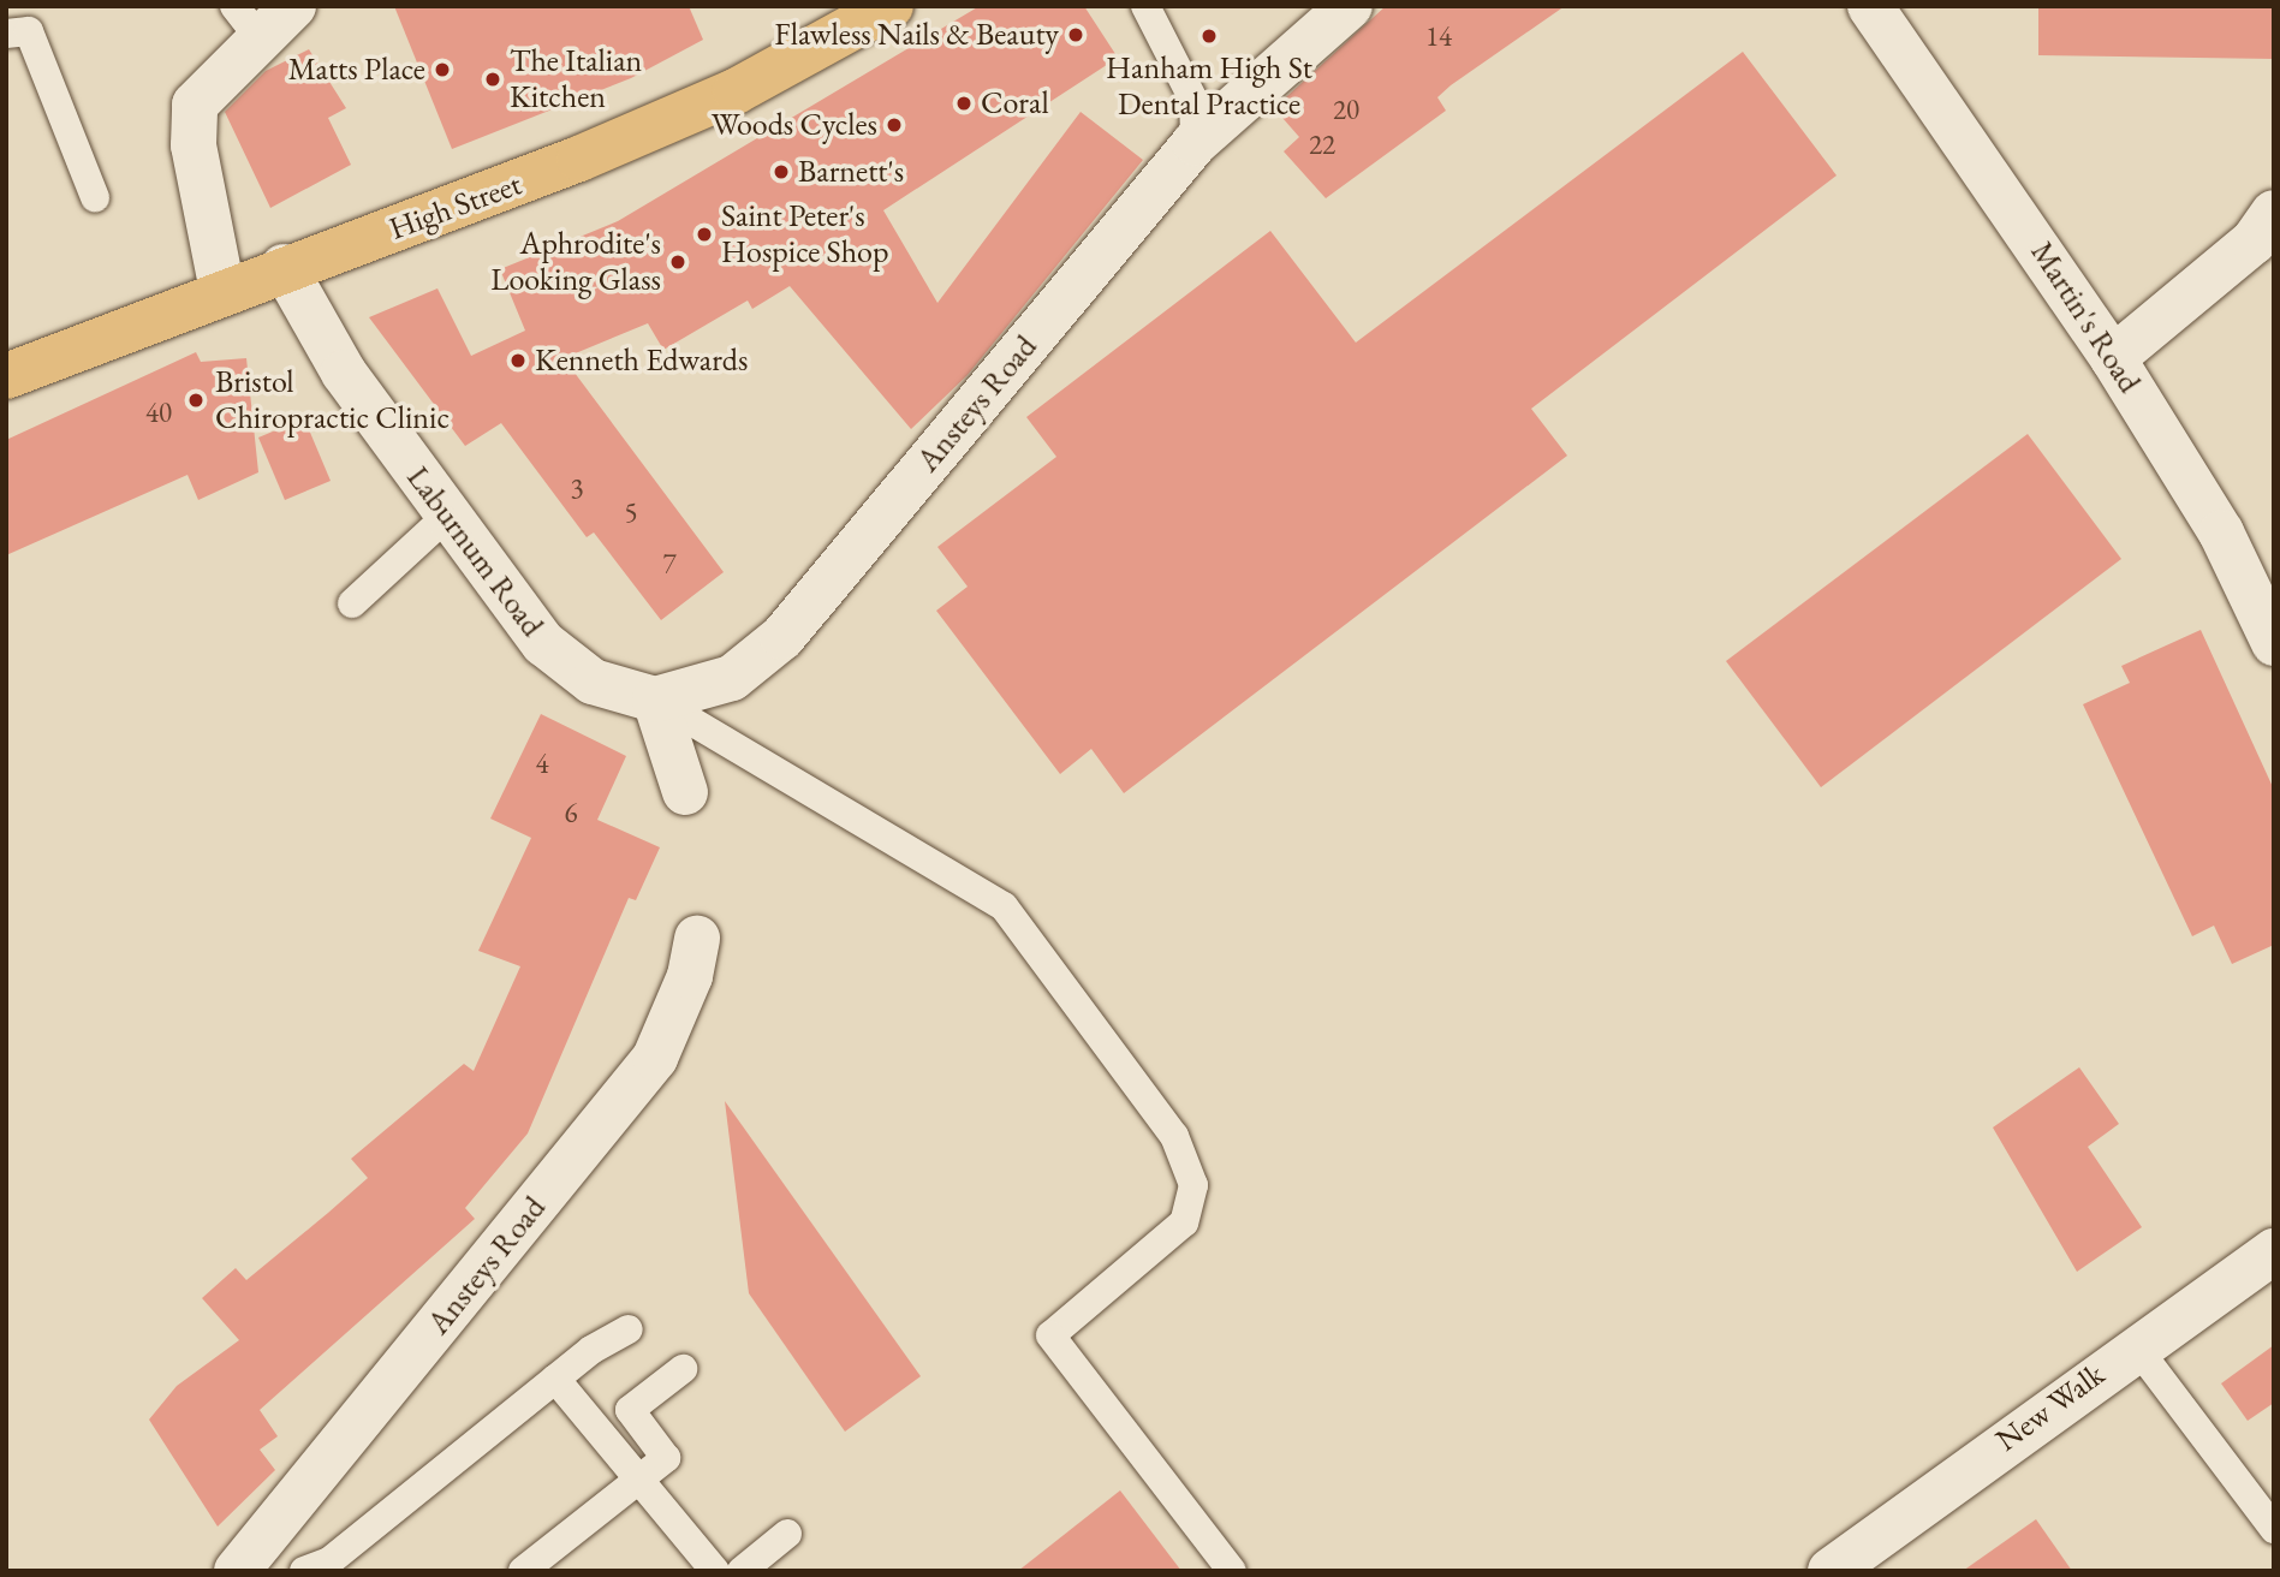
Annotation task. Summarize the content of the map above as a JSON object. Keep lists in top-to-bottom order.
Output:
{
  "streets": {
    "main road": ["High Street"],
    "street": [
      "Martin's Road",
      "Ansteys Road",
      "Laburnum Road",
      "New Walk"
    ]
  },
  "crossings": [
    ["High Street", "Laburnum Road"],
    ["Ansteys Road", "Laburnum Road"]
  ],
  "places": [
    "Flawless Nails & Beauty",
    "Hanham High St Dental Practice",
    "Matts Place",
    "The Italian Kitchen",
    "Coral",
    "Woods Cycles",
    "Barnett's",
    "Saint Peter's Hospice Shop",
    "Aphrodite's Looking Glass",
    "Kenneth Edwards",
    "Bristol Chiropractic Clinic"
  ],
  "house_numbers": [
    "14",
    "20",
    "22",
    "40",
    "3",
    "5",
    "7",
    "4",
    "6"
  ]
}
